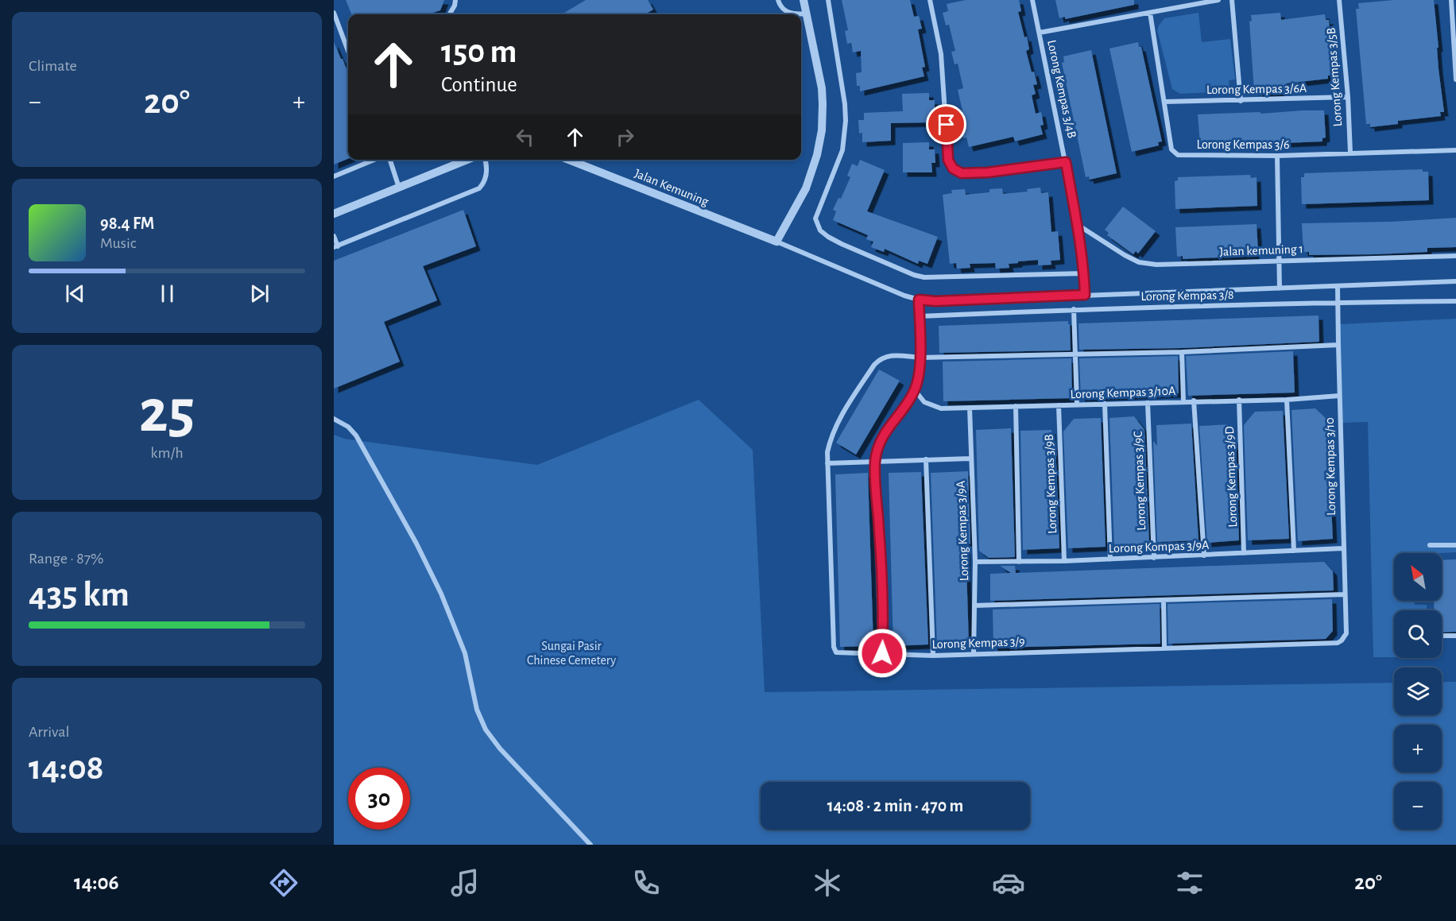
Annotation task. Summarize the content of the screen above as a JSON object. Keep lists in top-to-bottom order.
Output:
{
  "streets": {
    "street": [
      "Lorong Kempas 3/5B",
      "Lorong Kempas 3/4B",
      "Lorong Kempas 3/6A",
      "Lorong Kempas 3/6",
      "Jalan Kemuning",
      "Jalan kemuning 1",
      "Lorong Kempas 3/8",
      "Lorong Kempas 3/10A",
      "Lorong Kempas 3/10",
      "Lorong Kempas 3/9D",
      "Lorong Kempas 3/9C",
      "Lorong Kempas 3/9B",
      "Lorong Kempas 3/9A",
      "Lorong Kompas 3/9A",
      "Lorong Kempas 3/9"
    ]
  },
  "crossings": [
    ["Lorong Kempas 3/5B", "Lorong Kempas 3/6A"],
    ["Lorong Kempas 3/5B", "Lorong Kempas 3/6"],
    ["Lorong Kempas 3/4B", "Jalan kemuning 1"],
    ["Lorong Kempas 3/6A", "Lorong Kempas 3/6"],
    ["Lorong Kempas 3/8", "Lorong Kempas 3/10"],
    ["Lorong Kempas 3/10A", "Lorong Kempas 3/10"],
    ["Lorong Kempas 3/10A", "Lorong Kempas 3/9D"],
    ["Lorong Kempas 3/10A", "Lorong Kempas 3/9C"],
    ["Lorong Kempas 3/10A", "Lorong Kempas 3/9B"],
    ["Lorong Kempas 3/10A", "Lorong Kempas 3/9A"],
    ["Lorong Kempas 3/10", "Lorong Kompas 3/9A"],
    ["Lorong Kempas 3/10", "Lorong Kempas 3/9"],
    ["Lorong Kempas 3/9D", "Lorong Kompas 3/9A"],
    ["Lorong Kempas 3/9C", "Lorong Kompas 3/9A"],
    ["Lorong Kempas 3/9B", "Lorong Kompas 3/9A"],
    ["Lorong Kempas 3/9A", "Lorong Kompas 3/9A"],
    ["Lorong Kempas 3/9A", "Lorong Kempas 3/9"]
  ],
  "parks": ["Sungai Pasir Chinese Cemetery"],
  "north": "top left",
  "page": {
    "tile": [
      "Climate",
      ["25", "km/h"],
      ["Range · 87%", "435 km"],
      ["Arrival", "14:08"]
    ],
    "turn": ["150 m", "Continue"],
    "heat": ["−", "20°", "+"],
    "song": ["98.4 FM", "Music"],
    "map_buttons": ["+", "−"],
    "limit": "30",
    "trip": "14:08 · 2 min · 470 m",
    "tabs": ["14:06", "20°"]
  }
}
